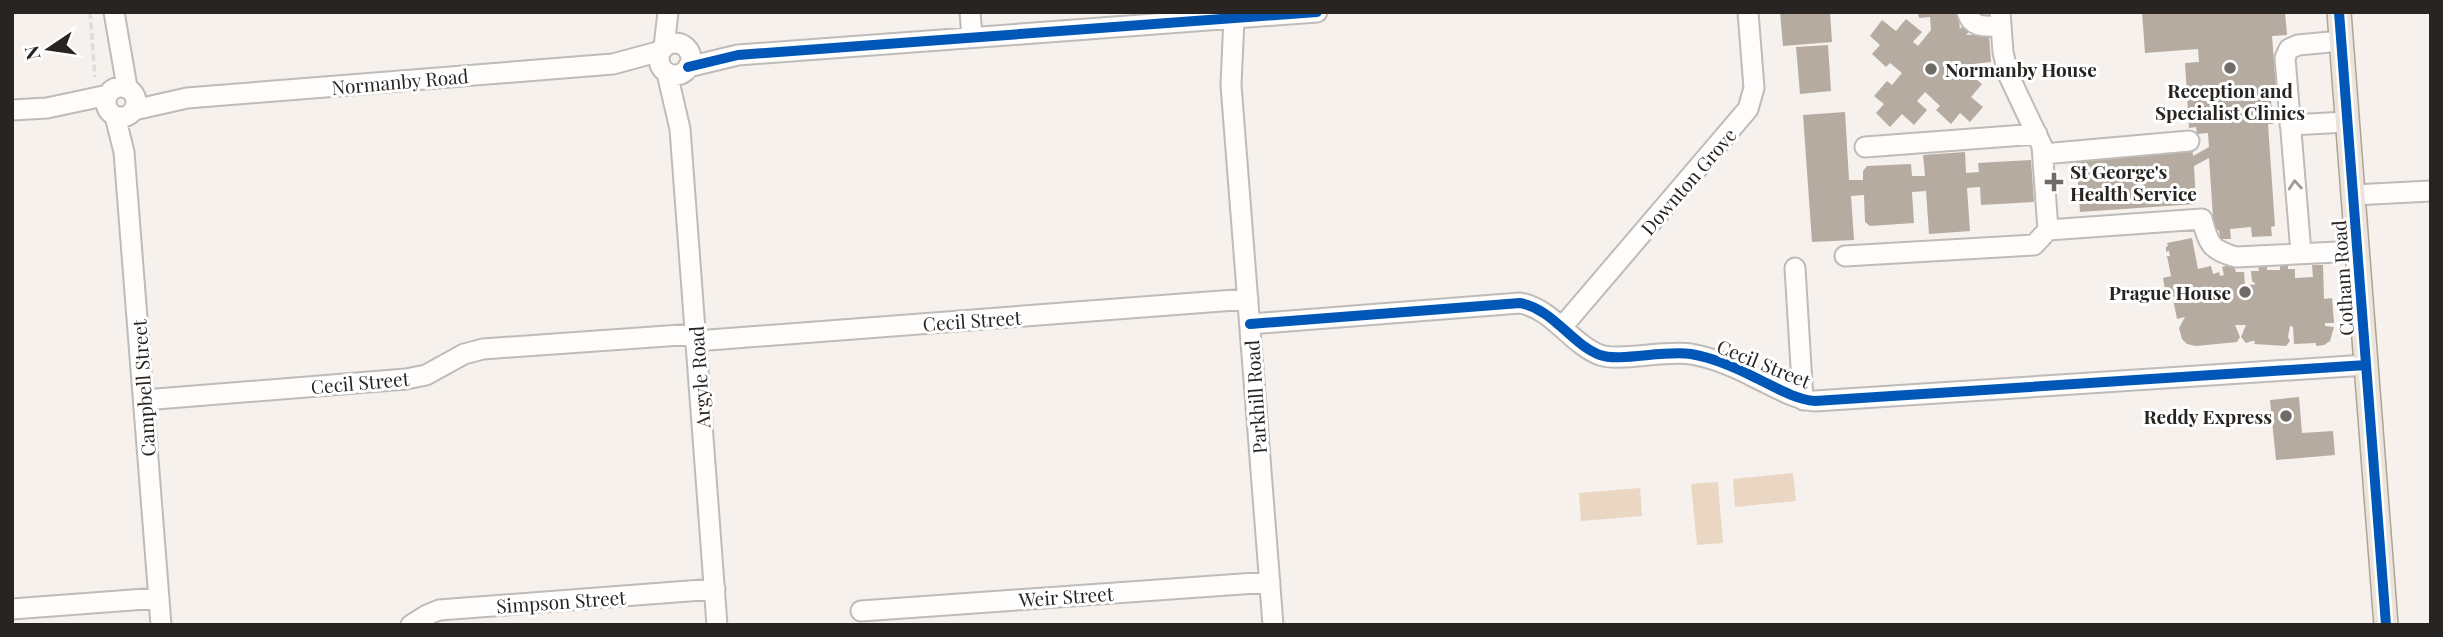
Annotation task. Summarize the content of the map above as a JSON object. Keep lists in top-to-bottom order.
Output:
{
  "streets": {
    "main road": ["Cotham Road"],
    "street": [
      "Normanby Road",
      "Downton Grove",
      "Cecil Street",
      "Argyle Road",
      "Campbell Street",
      "Parkhill Road",
      "Weir Street",
      "Simpson Street"
    ]
  },
  "crossings": [
    ["Normanby Road", "Argyle Road"],
    ["Normanby Road", "Campbell Street"],
    ["Normanby Road", "Parkhill Road"],
    ["Downton Grove", "Cecil Street"],
    ["Cotham Road", "Cecil Street"],
    ["Cecil Street", "Argyle Road"],
    ["Cecil Street", "Campbell Street"],
    ["Cecil Street", "Parkhill Road"],
    ["Argyle Road", "Simpson Street"],
    ["Parkhill Road", "Weir Street"]
  ],
  "places": {
    "other": [
      "Reception and Specialist Clinics",
      "Normanby House",
      "Prague House",
      "Reddy Express"
    ],
    "health": ["St George's Health Service"]
  },
  "north": "left"
}
